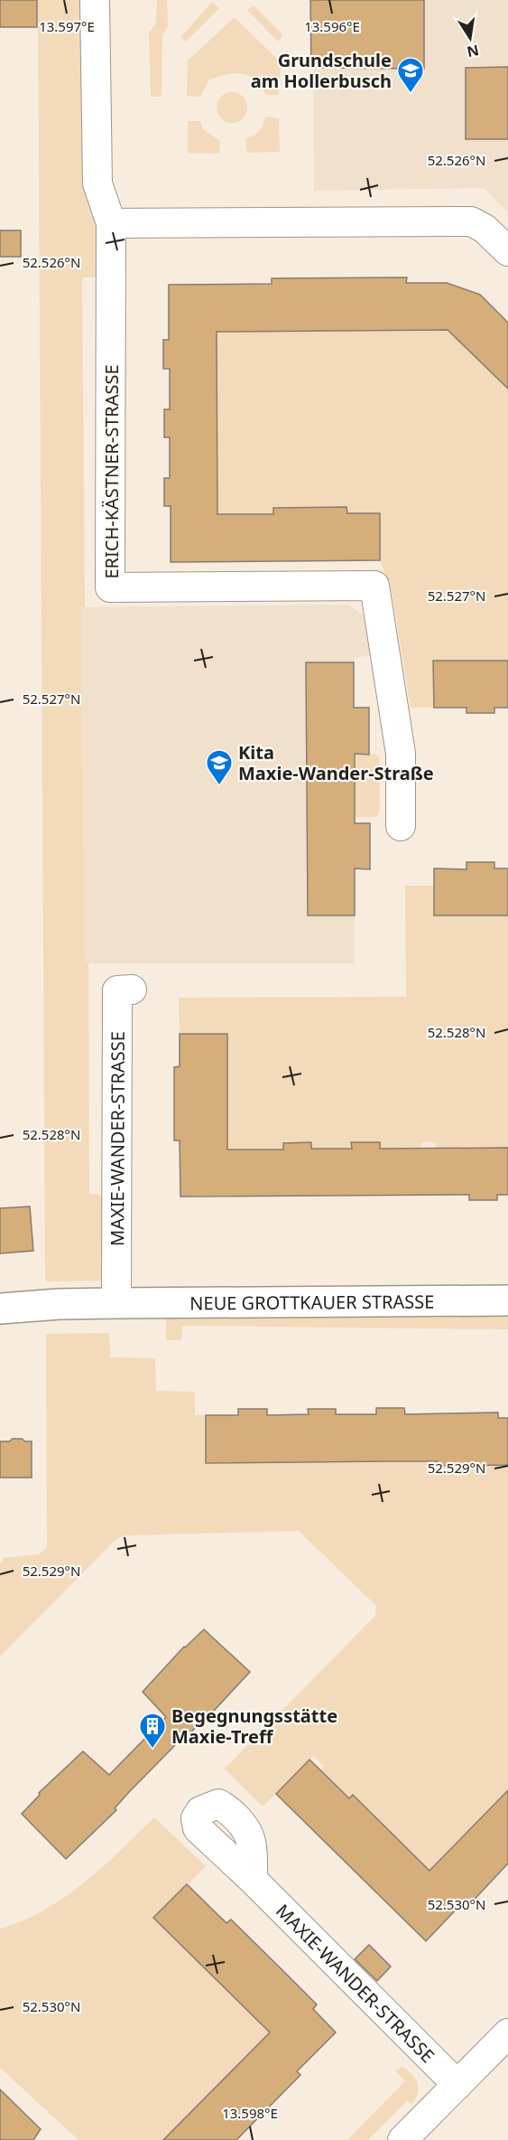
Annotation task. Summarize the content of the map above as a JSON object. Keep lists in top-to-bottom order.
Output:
{
  "streets": {
    "street": ["ERICH-KÄSTNER-STRASSE", "MAXIE-WANDER-STRASSE", "NEUE GROTTKAUER STRASSE"]
  },
  "crossings": [
    ["MAXIE-WANDER-STRASSE", "NEUE GROTTKAUER STRASSE"]
  ],
  "places": {
    "school or university": ["Grundschule am Hollerbusch", "Kita Maxie-Wander-Straße"],
    "building": ["Begegnungsstätte Maxie-Treff"]
  },
  "north": "bottom",
  "coordinates": [
    "13.597°E",
    "13.596°E",
    "52.526°N",
    "52.527°N",
    "52.528°N",
    "52.529°N",
    "52.530°N",
    "13.598°E"
  ]
}
